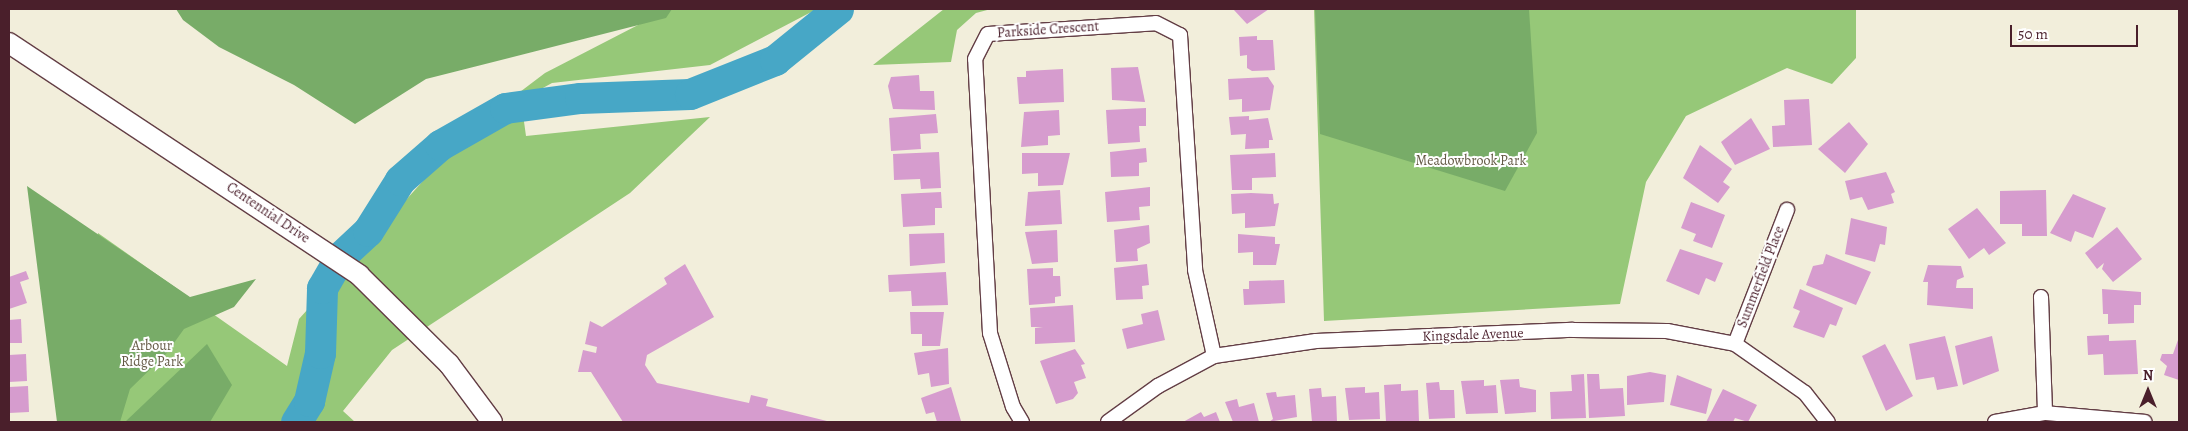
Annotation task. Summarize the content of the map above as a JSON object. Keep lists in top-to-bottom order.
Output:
{
  "streets": {
    "main road": ["Centennial Drive"],
    "street": ["Parkside Crescent", "Summerfield Place", "Kingsdale Avenue"]
  },
  "crossings": [
    ["Parkside Crescent", "Kingsdale Avenue"],
    ["Summerfield Place", "Kingsdale Avenue"]
  ],
  "parks": ["Meadowbrook Park", "Arbour Ridge Park"],
  "scale_bar": "50 m",
  "north": "top"
}
